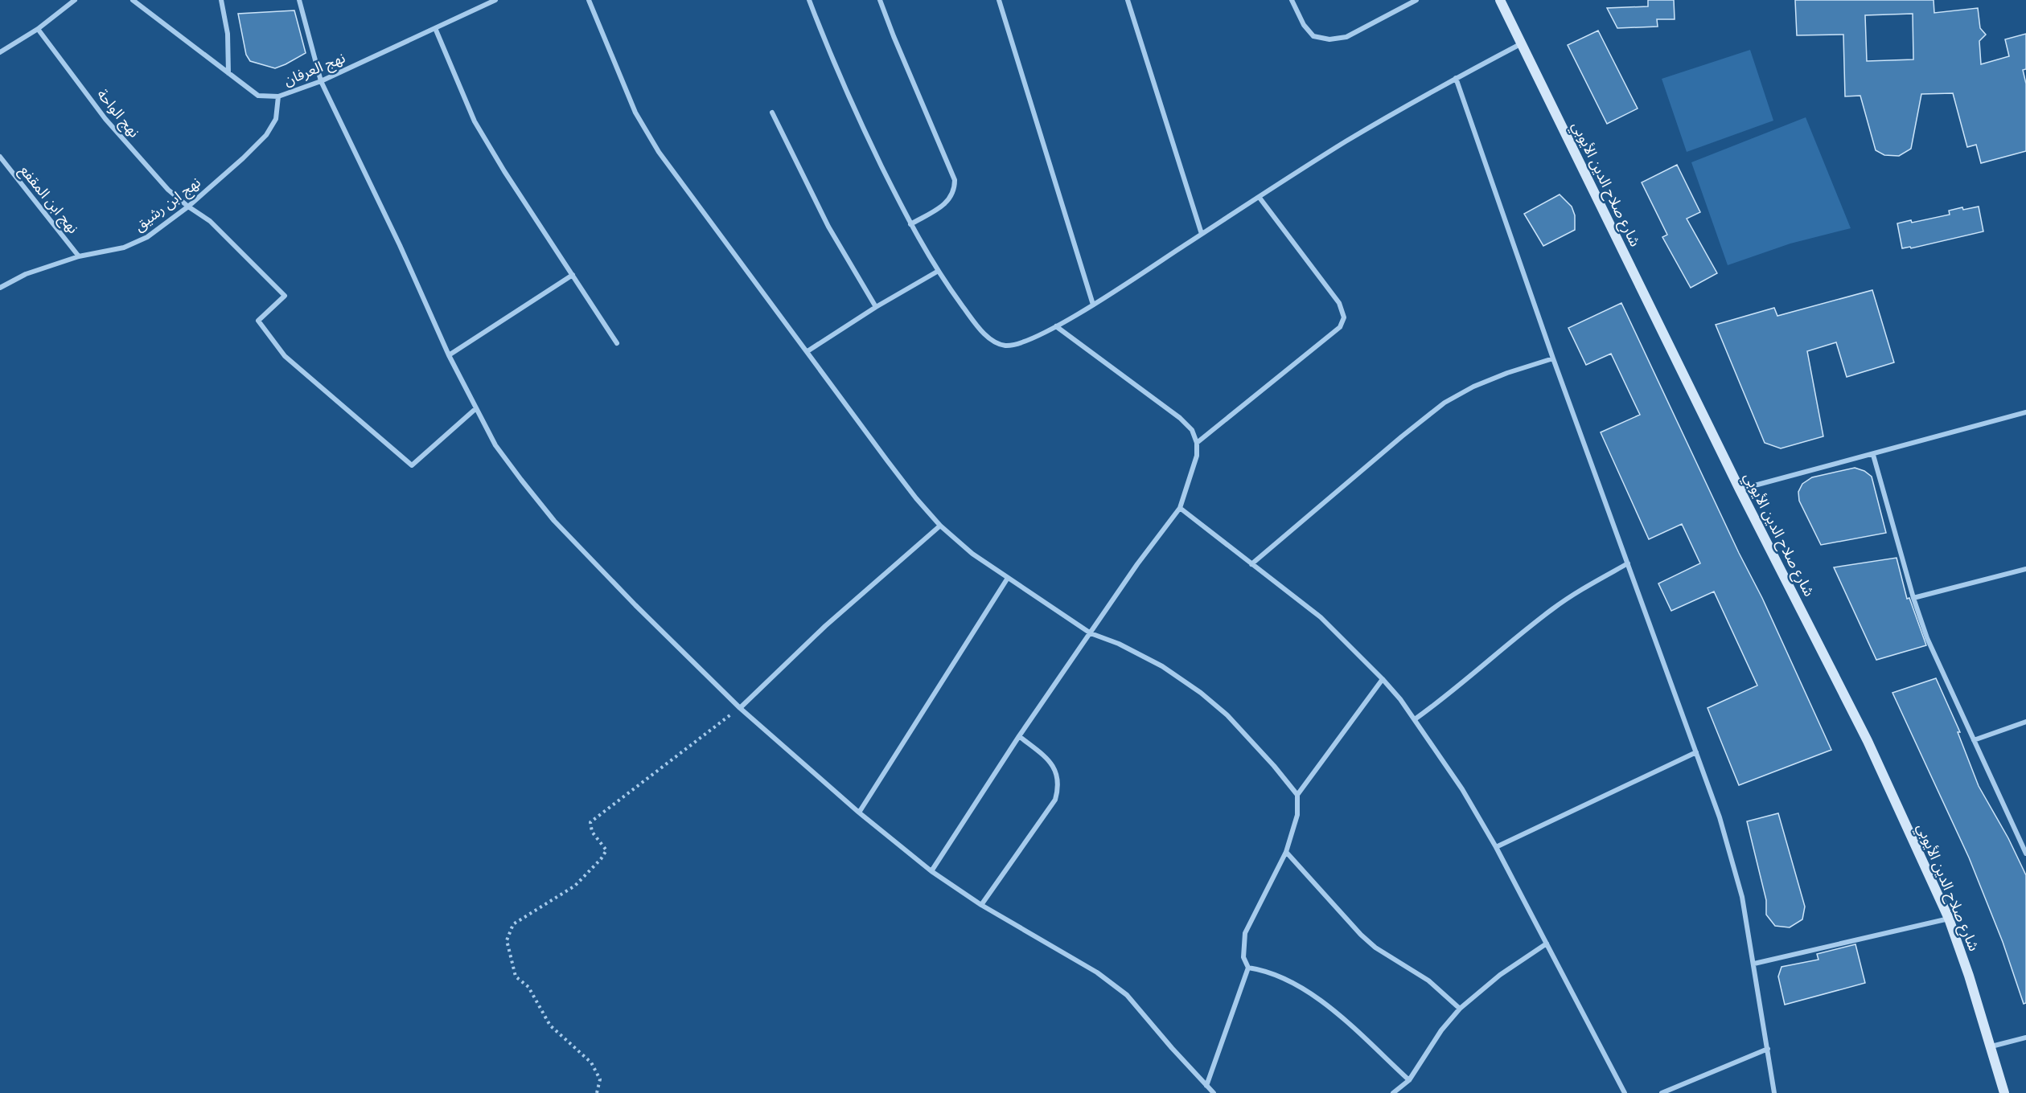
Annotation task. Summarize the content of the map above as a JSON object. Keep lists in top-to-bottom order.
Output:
{
  "streets": {
    "main road": ["شارع صلاح الدين الأيوبي"],
    "street": [
      "نهج العرفان",
      "نهج الواحة",
      "نهج ابن المقفع",
      "نهج ابن رشيق"
    ]
  },
  "crossings": [
    ["نهج العرفان", "نهج ابن رشيق"],
    ["نهج الواحة", "نهج ابن رشيق"],
    ["نهج ابن المقفع", "نهج ابن رشيق"]
  ]
}
